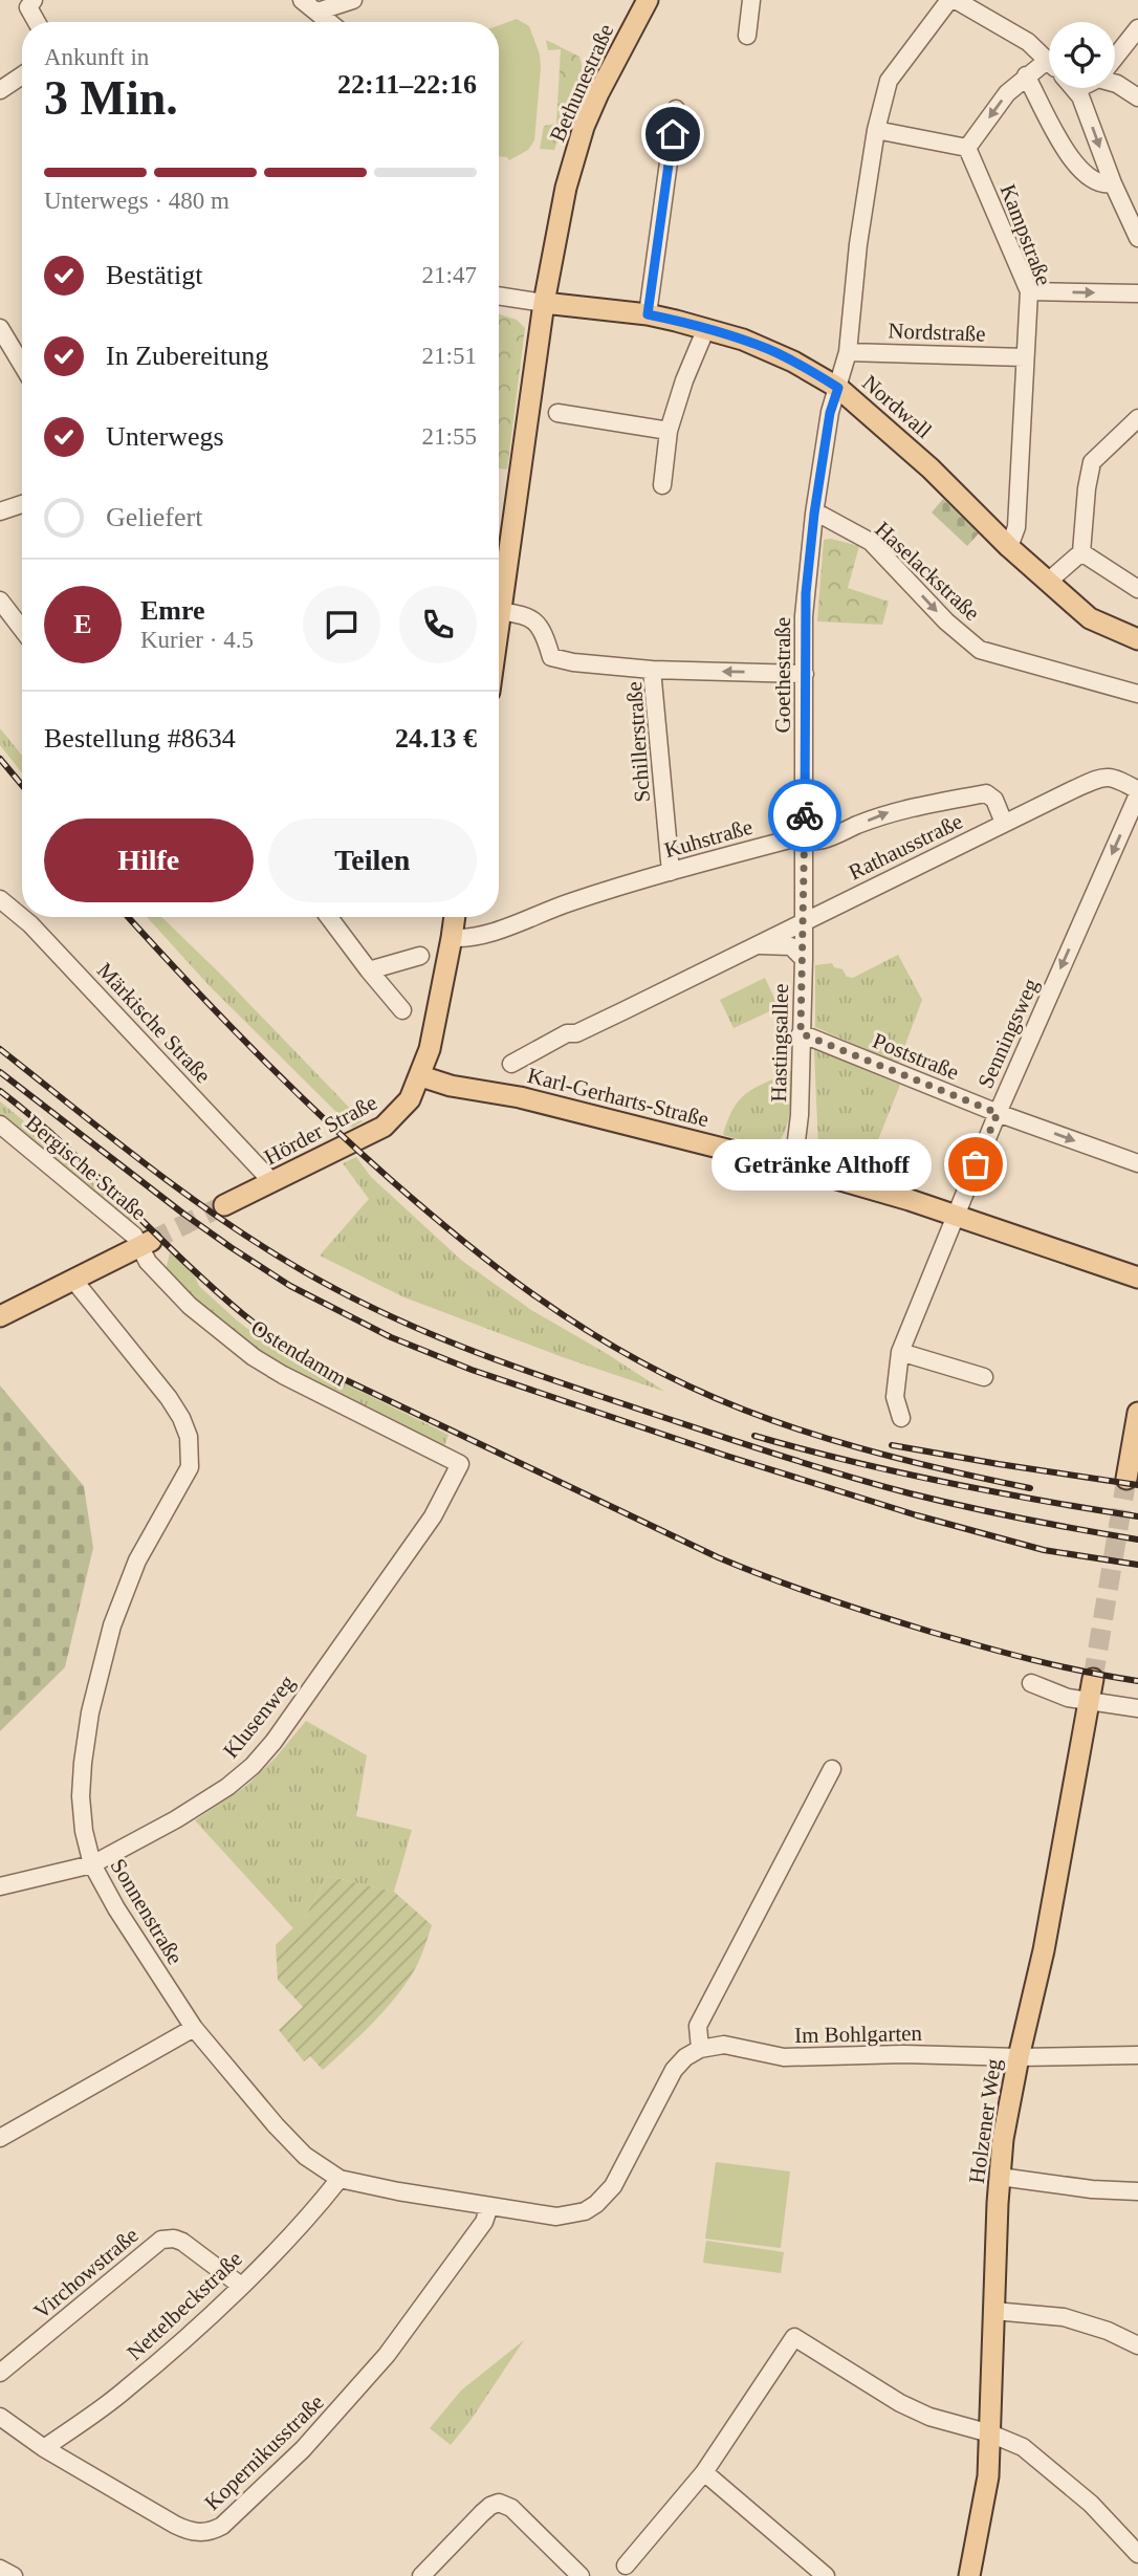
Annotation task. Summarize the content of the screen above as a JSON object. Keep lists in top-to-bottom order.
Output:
{
  "streets": {
    "main road": [
      "Bethunestraße",
      "Nordwall",
      "Karl-Gerharts-Straße",
      "Hörder Straße",
      "Holzener Weg"
    ],
    "street": [
      "Kampstraße",
      "Nordstraße",
      "Haselackstraße",
      "Goethestraße",
      "Schillerstraße",
      "Kuhstraße",
      "Rathausstraße",
      "Märkische Straße",
      "Senningsweg",
      "Hastingsallee",
      "Poststraße",
      "Bergische Straße",
      "Ostendamm",
      "Klusenweg",
      "Sonnenstraße",
      "Im Bohlgarten",
      "Virchowstraße",
      "Nettelbeckstraße",
      "Kopernikusstraße"
    ]
  },
  "crossings": [
    ["Kampstraße", "Nordstraße"],
    ["Kampstraße", "Nordwall"],
    ["Nordstraße", "Nordwall"],
    ["Nordwall", "Goethestraße"],
    ["Haselackstraße", "Goethestraße"],
    ["Goethestraße", "Schillerstraße"],
    ["Goethestraße", "Kuhstraße"],
    ["Goethestraße", "Rathausstraße"],
    ["Goethestraße", "Hastingsallee"],
    ["Schillerstraße", "Kuhstraße"],
    ["Kuhstraße", "Rathausstraße"],
    ["Rathausstraße", "Senningsweg"],
    ["Rathausstraße", "Hastingsallee"],
    ["Märkische Straße", "Hörder Straße"],
    ["Senningsweg", "Poststraße"],
    ["Senningsweg", "Karl-Gerharts-Straße"],
    ["Hastingsallee", "Poststraße"],
    ["Hastingsallee", "Karl-Gerharts-Straße"],
    ["Karl-Gerharts-Straße", "Hörder Straße"],
    ["Bergische Straße", "Ostendamm"],
    ["Ostendamm", "Klusenweg"],
    ["Klusenweg", "Sonnenstraße"],
    ["Sonnenstraße", "Im Bohlgarten"],
    ["Sonnenstraße", "Nettelbeckstraße"],
    ["Sonnenstraße", "Kopernikusstraße"],
    ["Im Bohlgarten", "Holzener Weg"],
    ["Virchowstraße", "Nettelbeckstraße"],
    ["Nettelbeckstraße", "Kopernikusstraße"]
  ],
  "one_way": [
    "Haselackstraße",
    "Schillerstraße",
    "Senningsweg",
    "Poststraße"
  ],
  "places": ["Getränke Althoff"],
  "page": {
    "heading": ["3 Min.", "Ankunft in", "22:11–22:16"],
    "panel": [
      "Emre",
      "Kurier · 4.5",
      "Bestellung #8634",
      "24.13 €"
    ],
    "bar": "Unterwegs · 480 m",
    "list": [
      ["Bestätigt", "21:47"],
      ["In Zubereitung", "21:51"],
      ["Unterwegs", "21:55"],
      "Geliefert"
    ],
    "round": "E",
    "buttons": ["Hilfe", "Teilen"],
    "bubble": "Getränke Althoff"
  }
}
